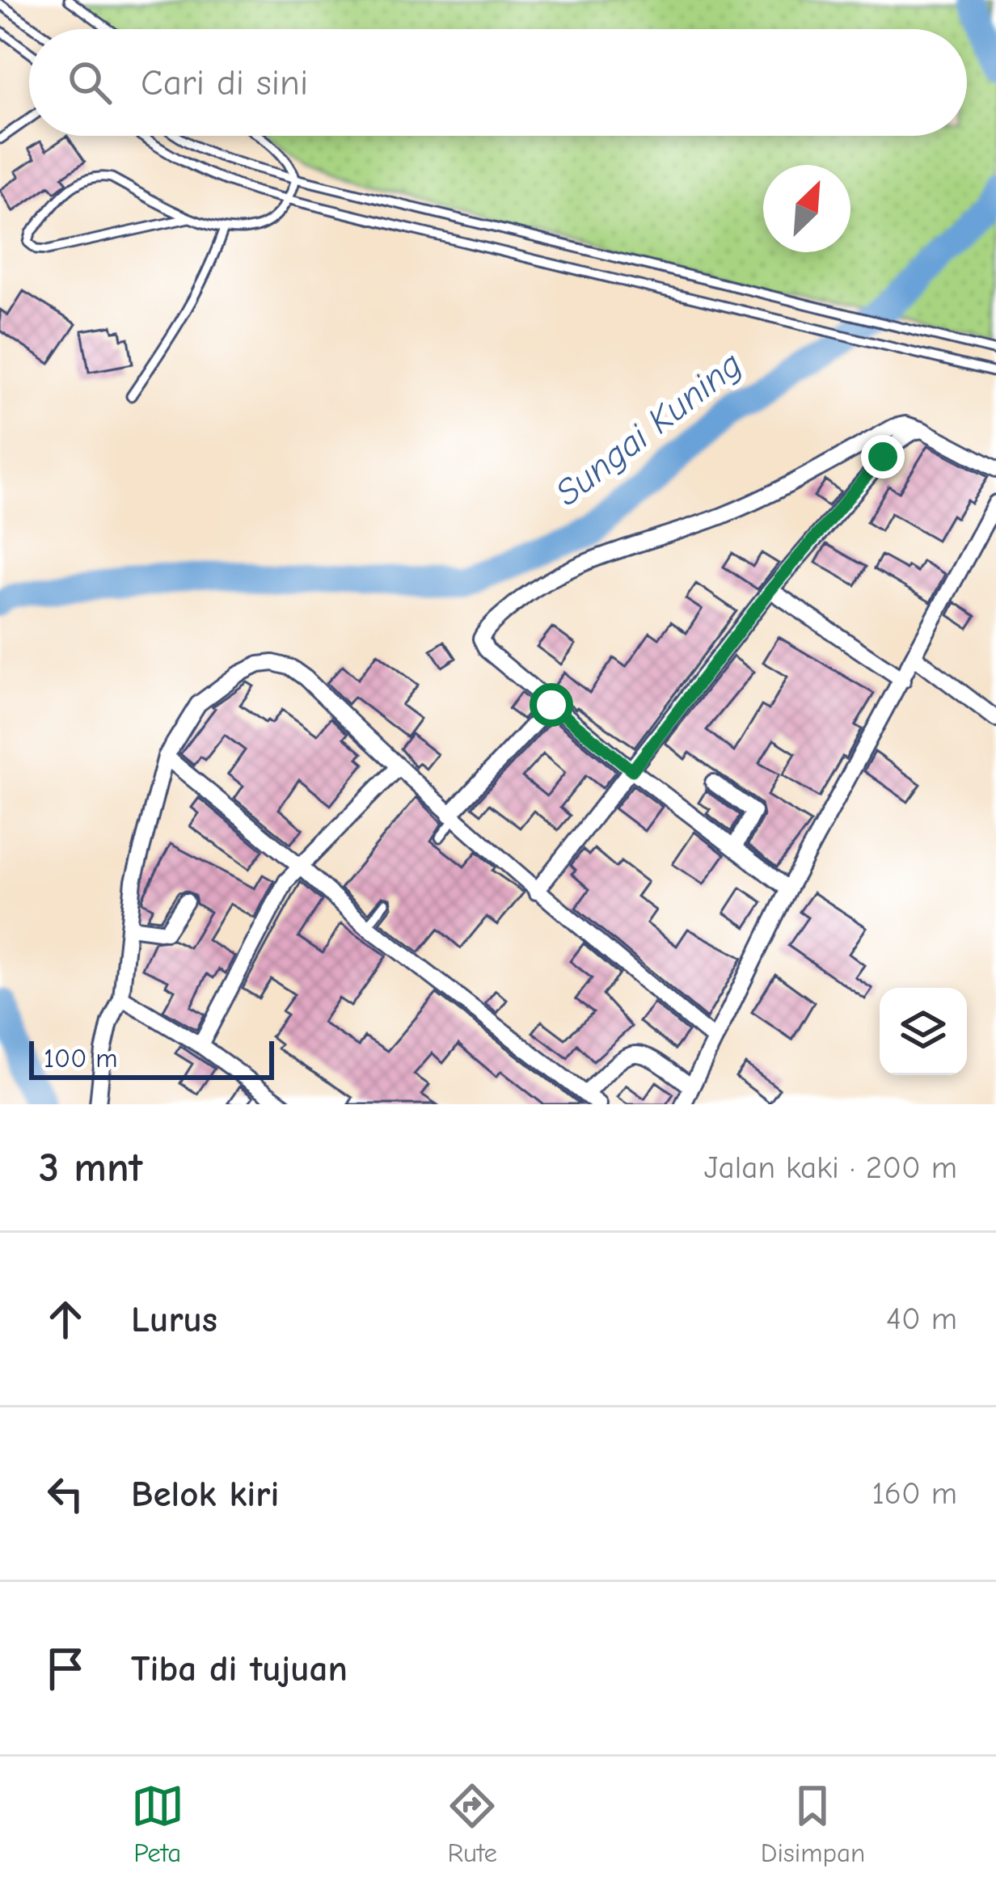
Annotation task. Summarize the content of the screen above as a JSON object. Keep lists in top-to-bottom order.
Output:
{
  "water": ["Sungai Kuning"],
  "scale_bar": "100 m",
  "north": "top right",
  "page": {
    "search": "Cari di sini",
    "scale": "100 m",
    "heading": ["3 mnt", "Jalan kaki · 200 m"],
    "list": [
      ["Lurus", "40 m"],
      ["Belok kiri", "160 m"],
      "Tiba di tujuan"
    ],
    "nav": ["Peta", "Rute", "Disimpan"]
  }
}
